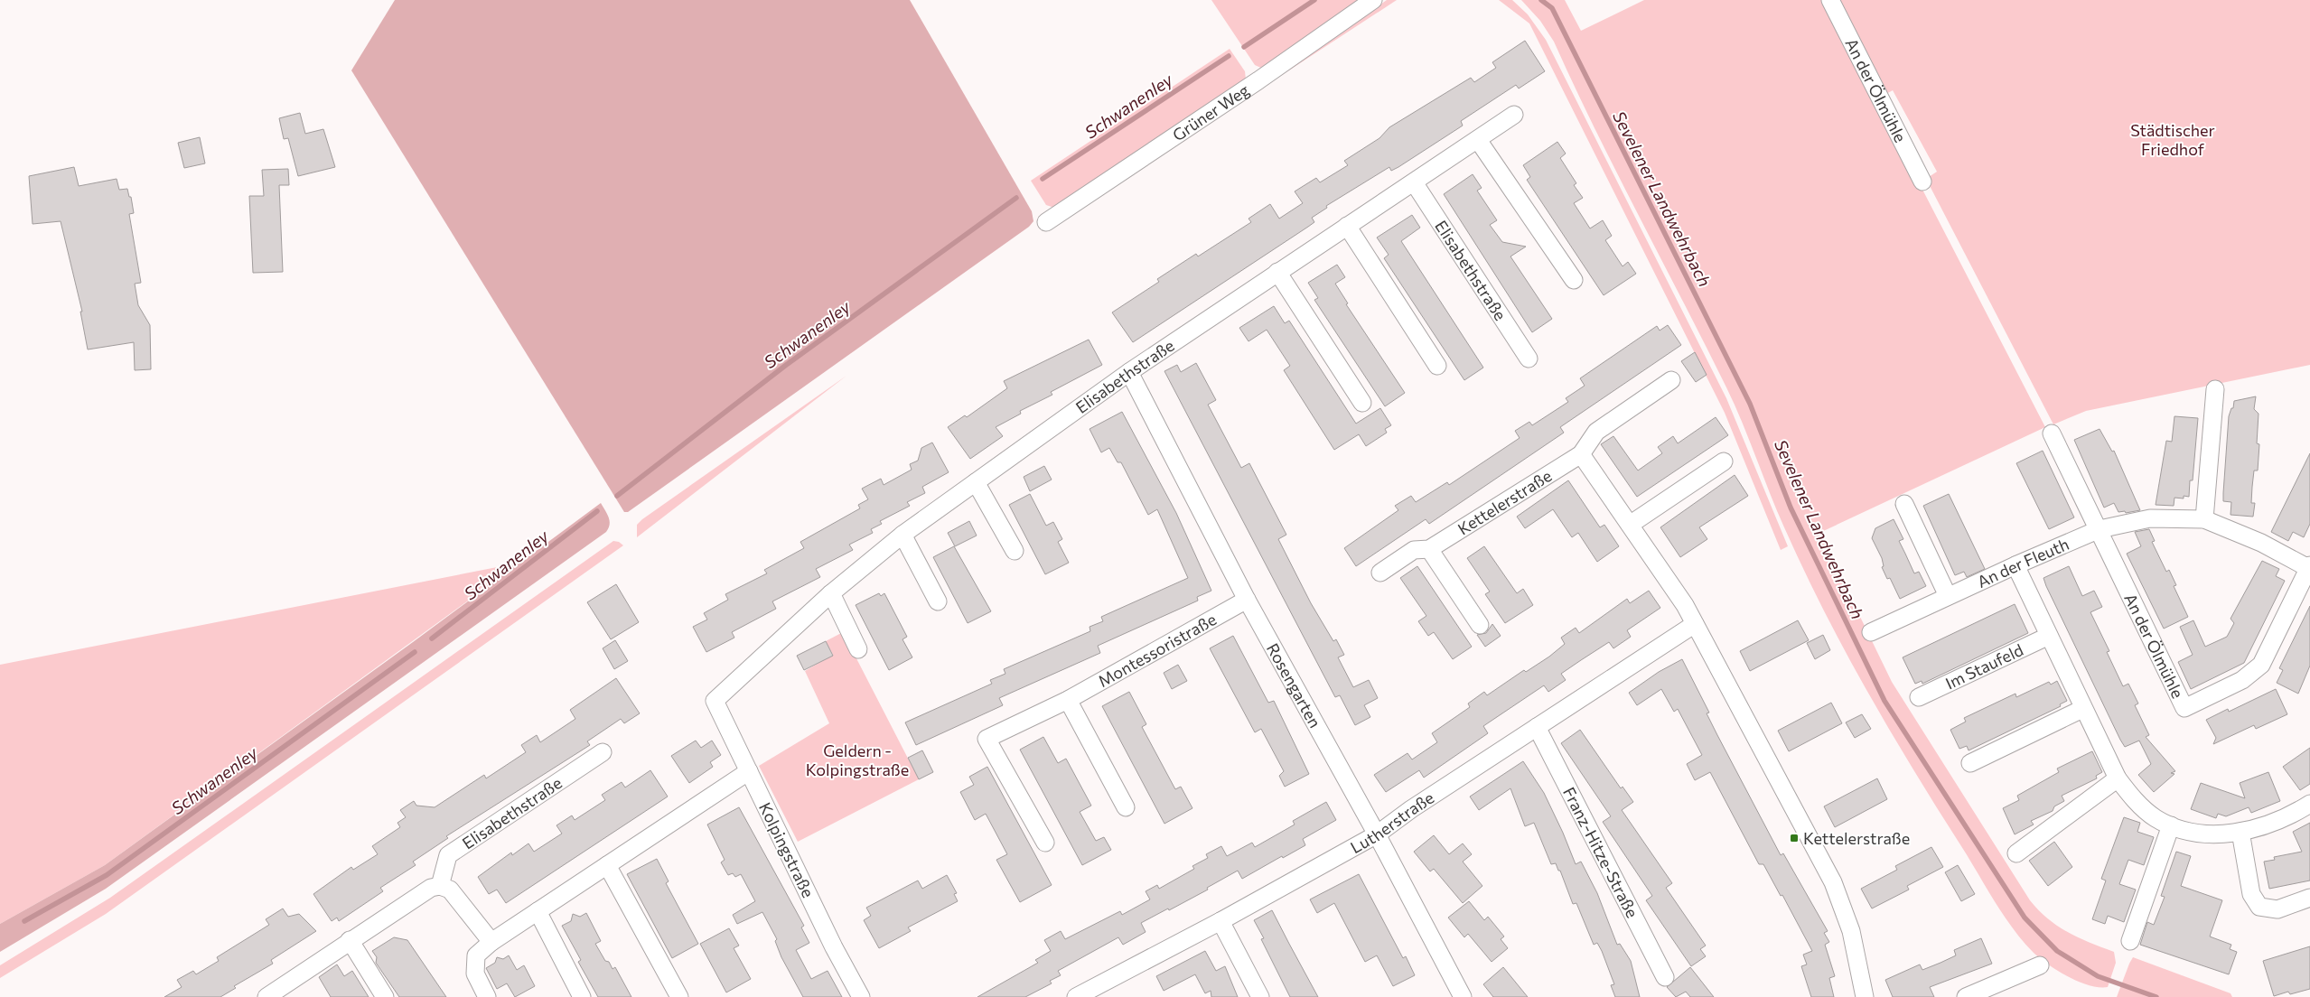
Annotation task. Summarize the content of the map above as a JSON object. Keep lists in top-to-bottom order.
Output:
{
  "streets": {
    "street": [
      "An der Ölmühle",
      "Grüner Weg",
      "Elisabethstraße",
      "Kettelerstraße",
      "An der Fleuth",
      "Montessoristraße",
      "Im Staufeld",
      "Rosengarten",
      "Lutherstraße",
      "Kolpingstraße",
      "Franz-Hitze-Straße"
    ]
  },
  "crossings": [
    ["An der Ölmühle", "An der Fleuth"],
    ["Elisabethstraße", "Rosengarten"],
    ["Elisabethstraße", "Kolpingstraße"],
    ["Montessoristraße", "Rosengarten"],
    ["Rosengarten", "Lutherstraße"],
    ["Lutherstraße", "Franz-Hitze-Straße"]
  ],
  "water": ["Schwanenley", "Sevelener Landwehrbach"],
  "parks": ["Städtischer Friedhof", "Geldern - Kolpingstraße"],
  "places": {
    "transit": ["Kettelerstraße"]
  }
}
